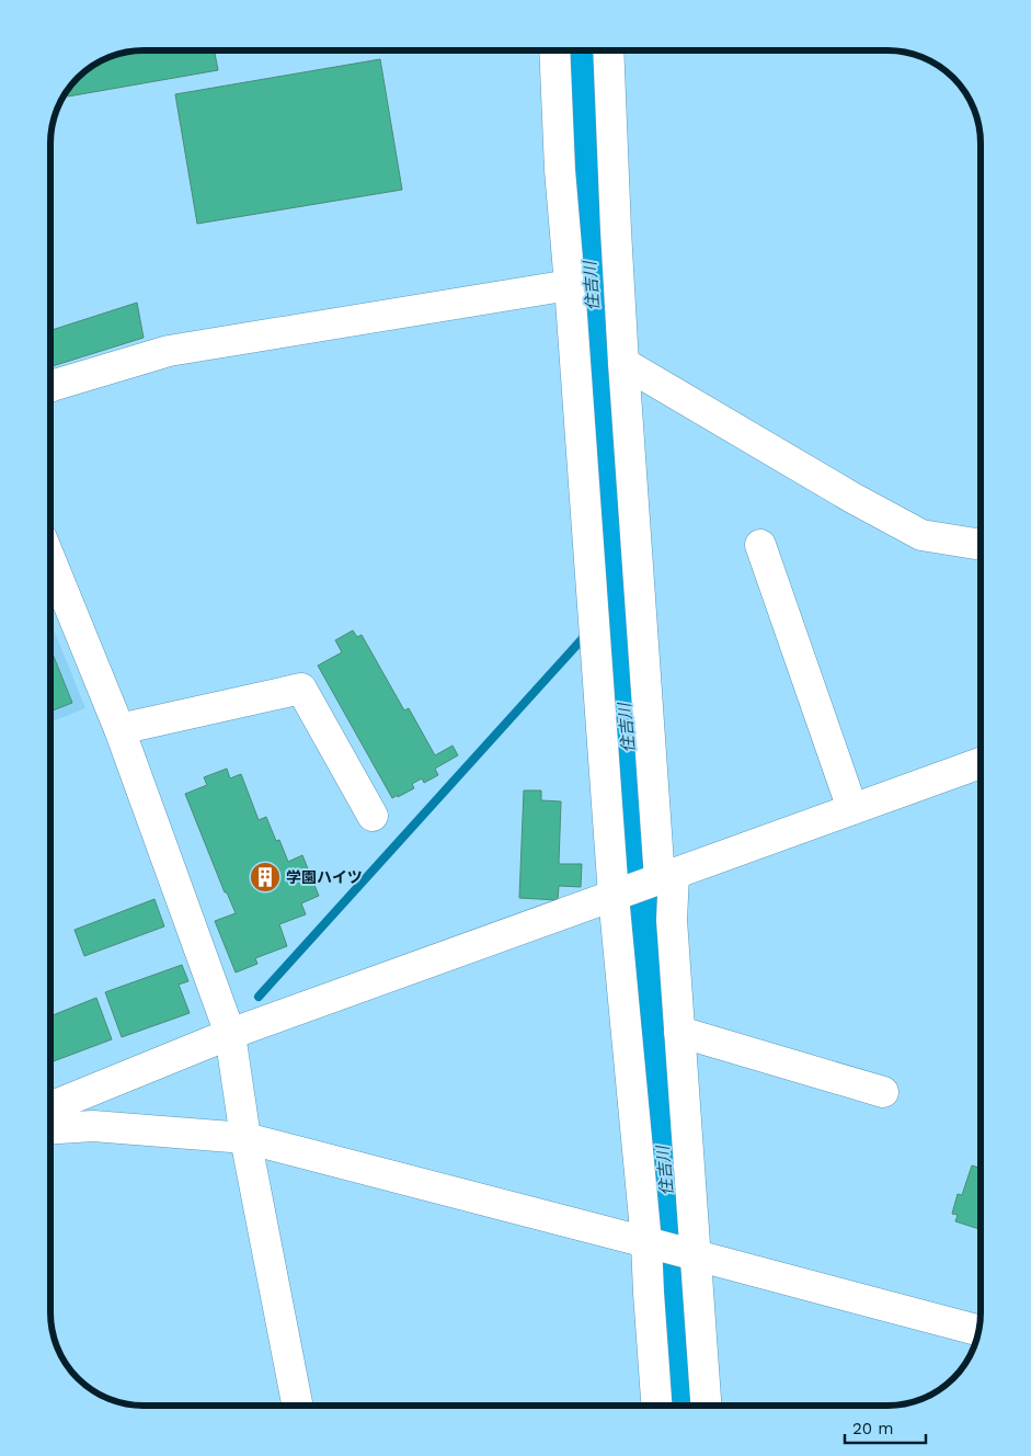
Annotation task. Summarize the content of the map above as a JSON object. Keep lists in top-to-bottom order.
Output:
{
  "water": ["住吉川"],
  "places": {
    "building": ["学園ハイツ"]
  },
  "scale_bar": "20 m"
}
